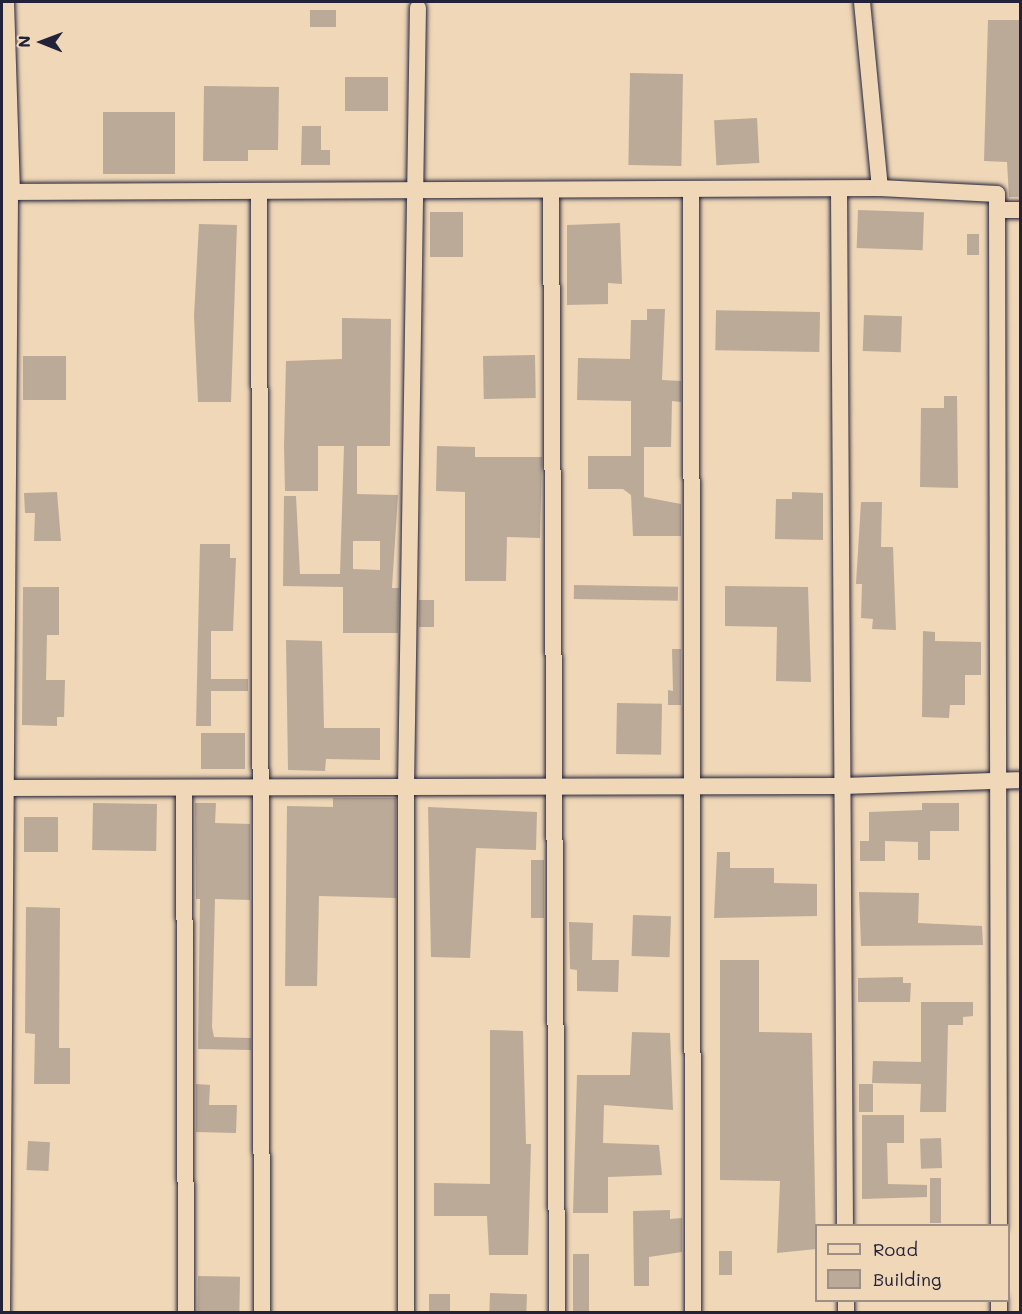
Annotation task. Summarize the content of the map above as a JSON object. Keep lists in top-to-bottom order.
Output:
{
  "legend": ["Road", "Building"],
  "north": "left"
}
